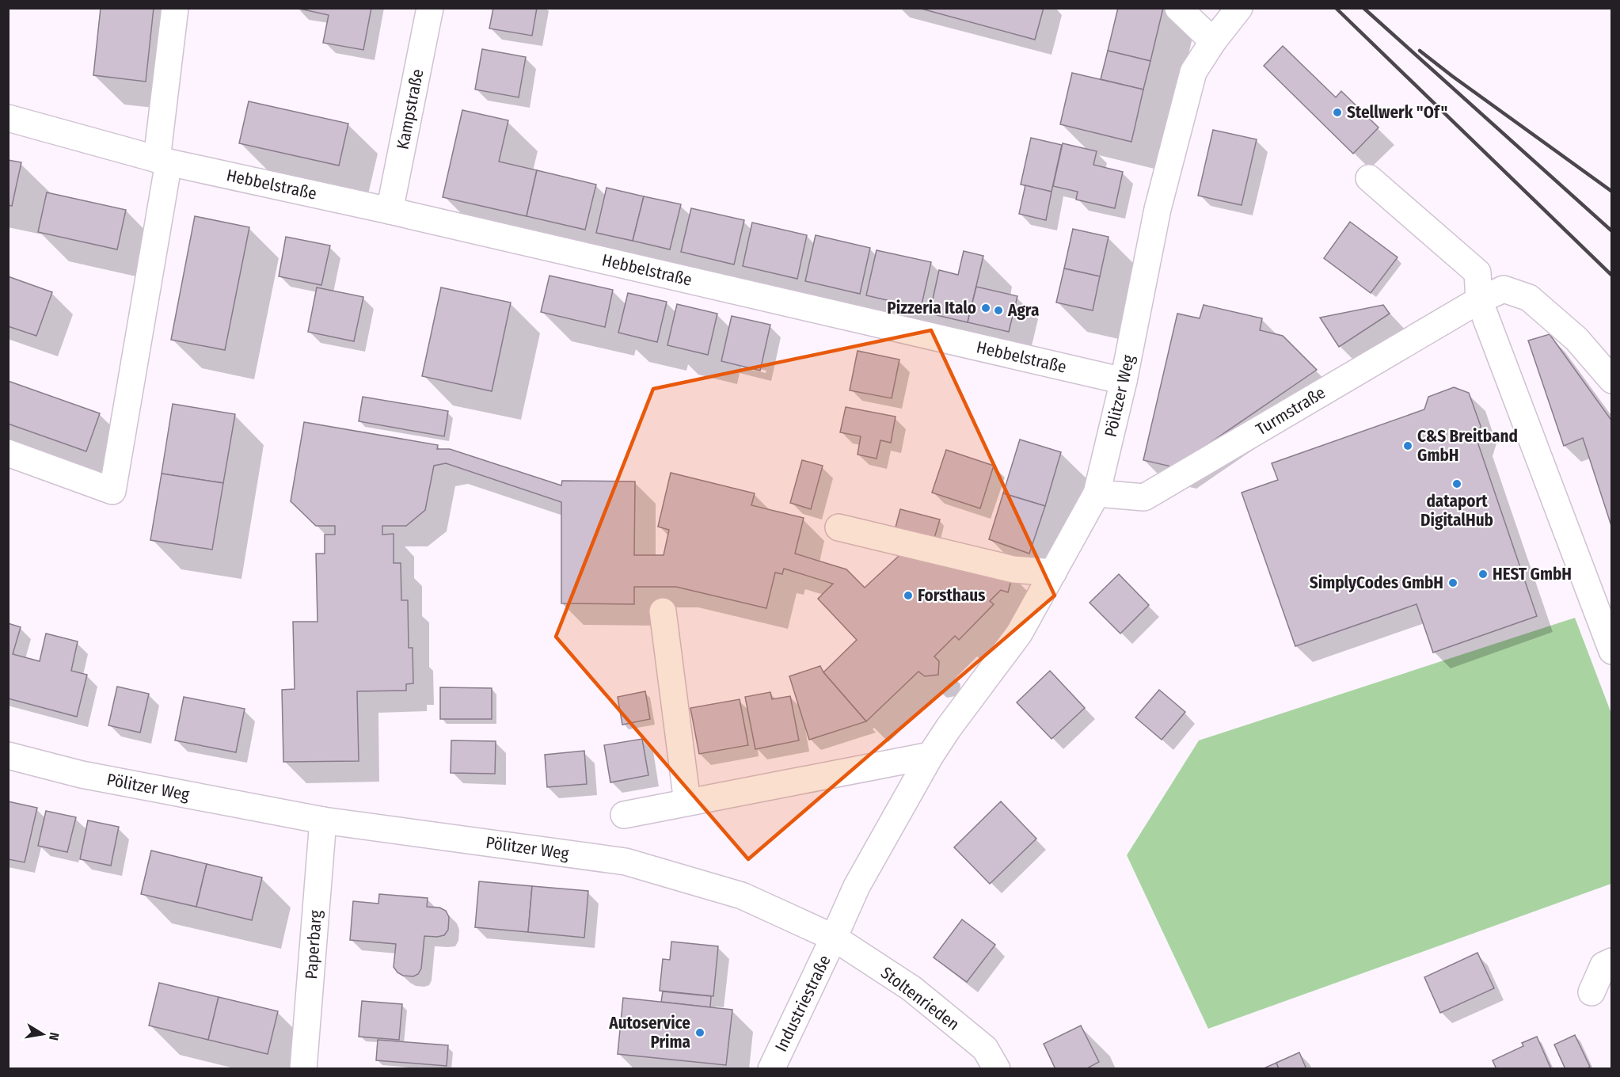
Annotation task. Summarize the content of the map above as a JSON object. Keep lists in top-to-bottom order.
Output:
{
  "streets": {
    "street": [
      "Kampstraße",
      "Hebbelstraße",
      "Pölitzer Weg",
      "Turmstraße",
      "Paperbarg",
      "Stoltenrieden",
      "Industriestraße"
    ]
  },
  "crossings": [
    ["Kampstraße", "Hebbelstraße"],
    ["Hebbelstraße", "Pölitzer Weg"],
    ["Pölitzer Weg", "Turmstraße"],
    ["Pölitzer Weg", "Paperbarg"],
    ["Pölitzer Weg", "Stoltenrieden"],
    ["Pölitzer Weg", "Industriestraße"],
    ["Stoltenrieden", "Industriestraße"]
  ],
  "places": [
    "Stellwerk \"Of\"",
    "Pizzeria Italo",
    "Agra",
    "C&S Breitband GmbH",
    "dataport DigitalHub",
    "HEST GmbH",
    "SimplyCodes GmbH",
    "Forsthaus",
    "Autoservice Prima"
  ],
  "north": "right"
}
